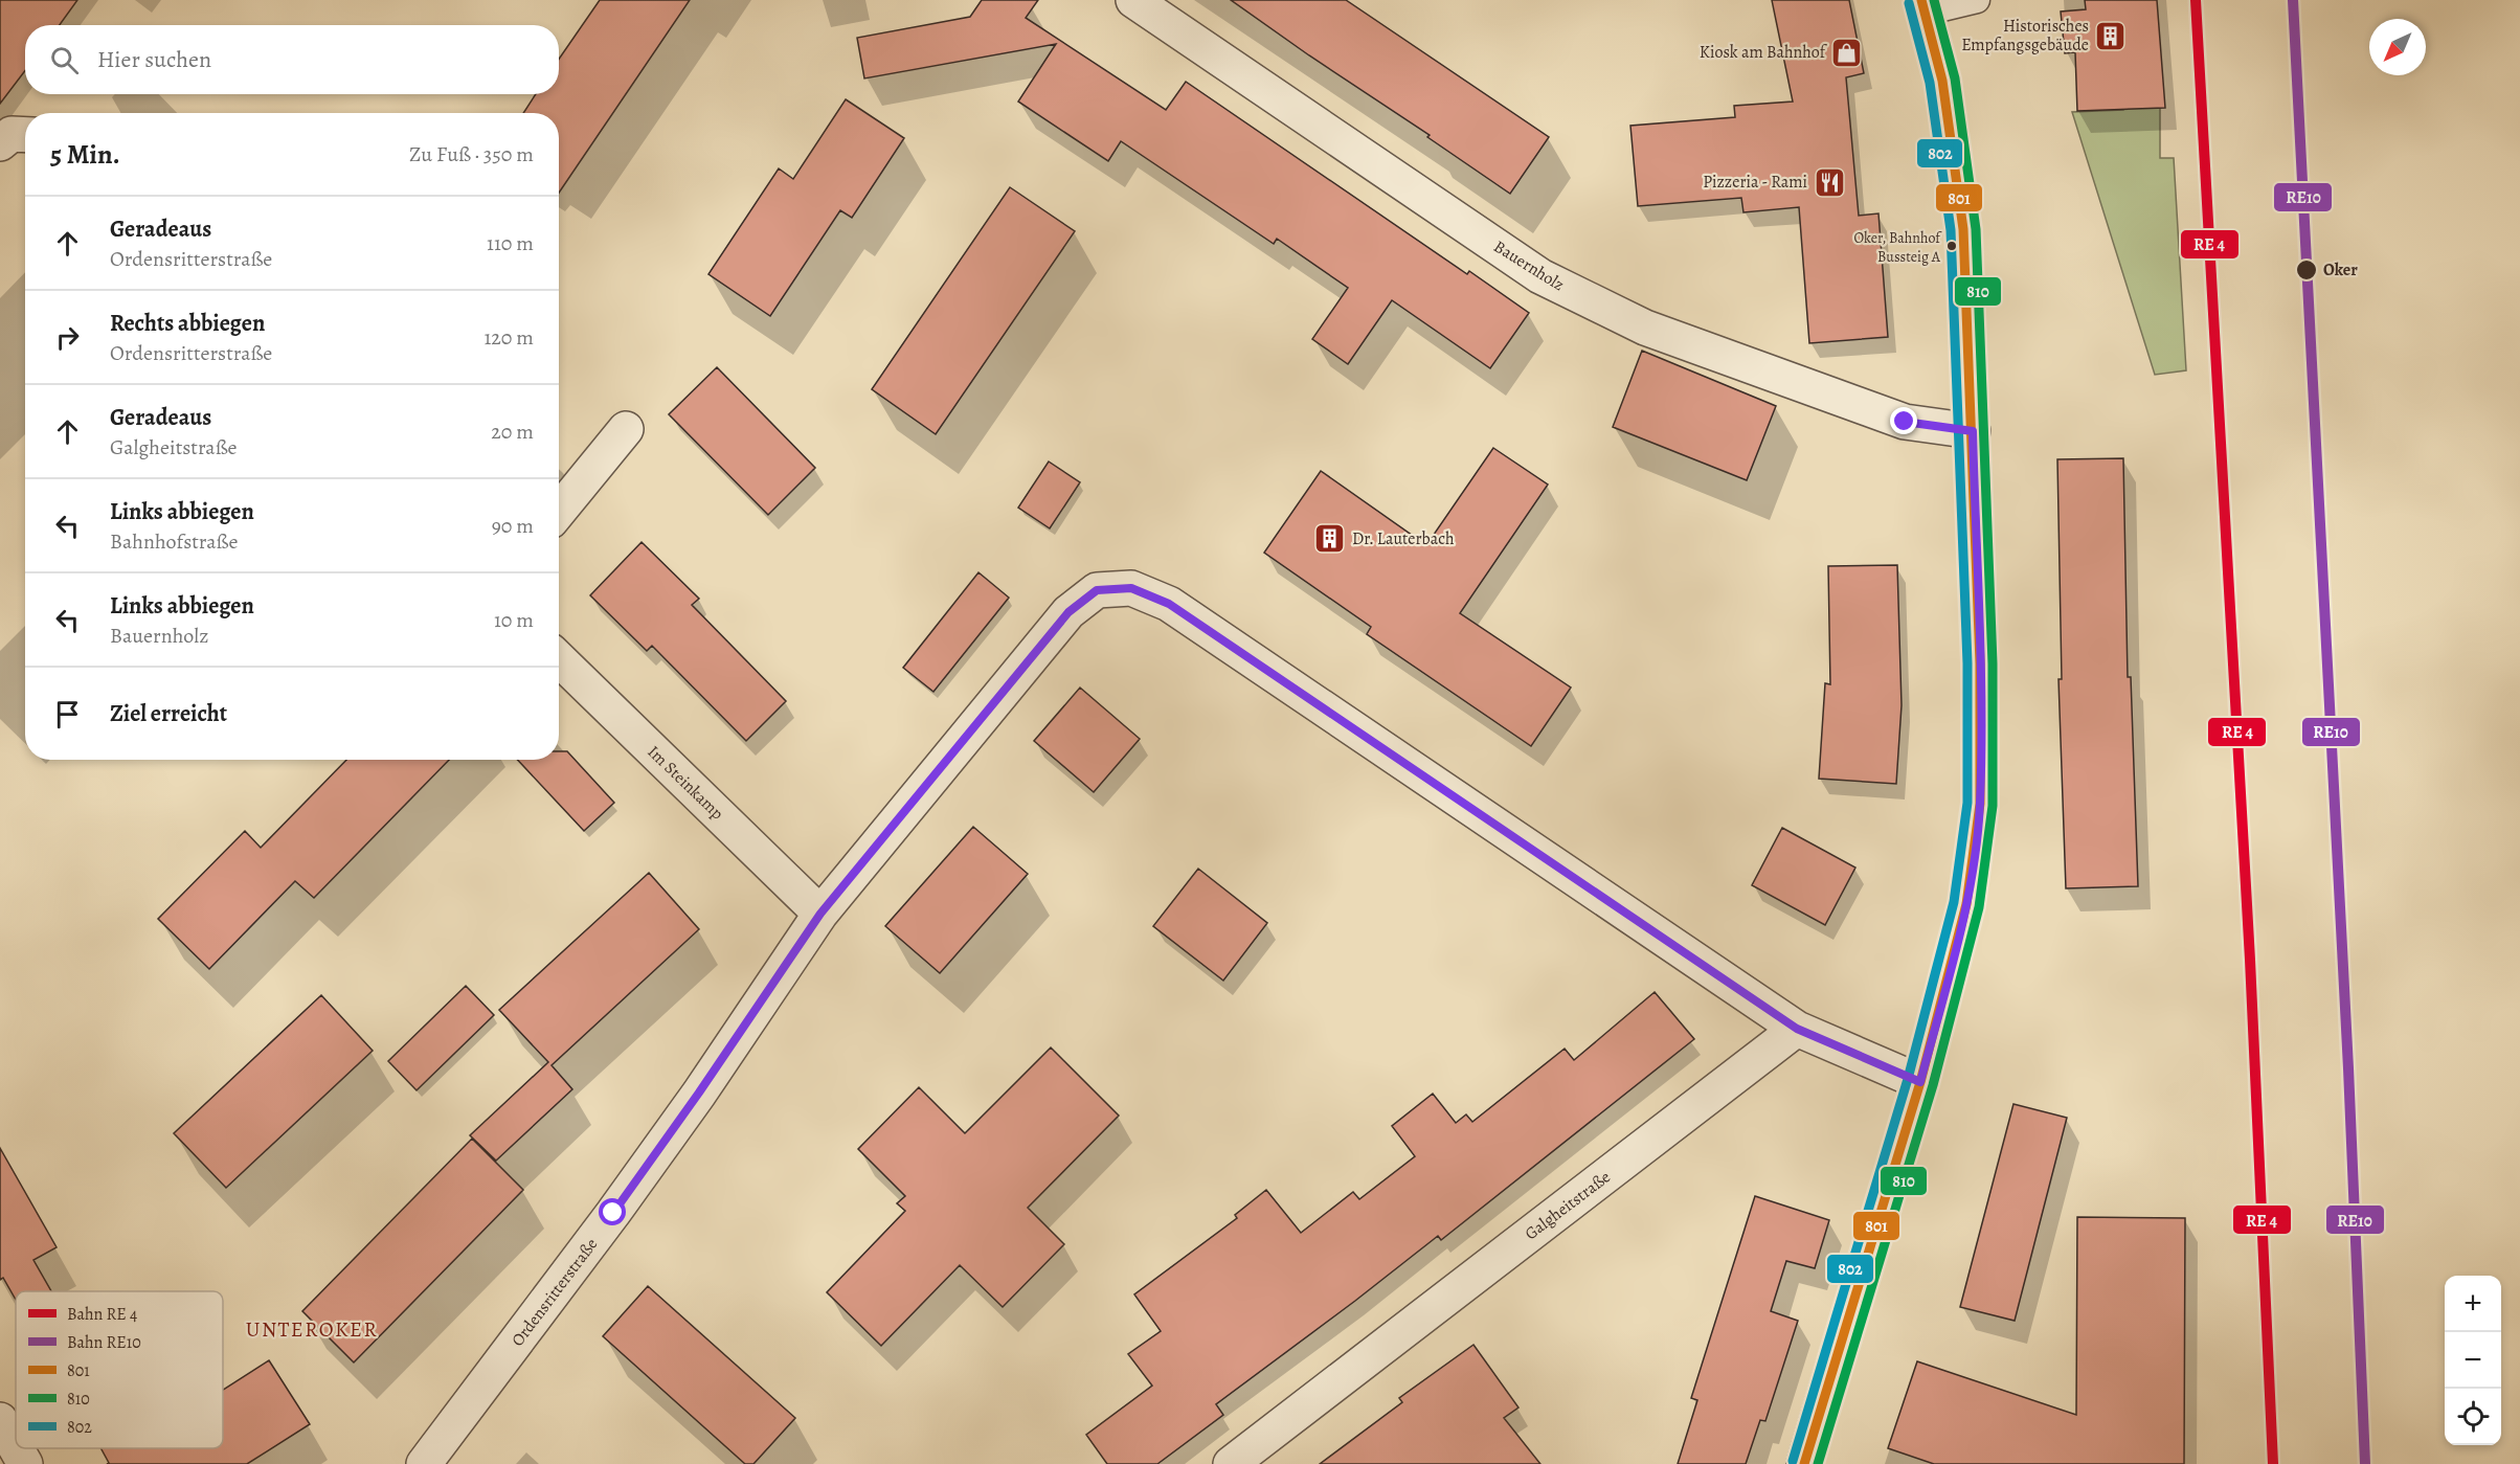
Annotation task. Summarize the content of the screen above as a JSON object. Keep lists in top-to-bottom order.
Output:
{
  "streets": {
    "street": [
      "Bauernholz",
      "Im Steinkamp",
      "Galgheitstraße",
      "Ordensritterstraße"
    ]
  },
  "crossings": [
    ["Im Steinkamp", "Ordensritterstraße"],
    ["Galgheitstraße", "Ordensritterstraße"]
  ],
  "districts": ["UNTEROKER"],
  "places": {
    "building": ["Historisches Empfangsgebäude", "Dr. Lauterbach"],
    "shop": ["Kiosk am Bahnhof"],
    "restaurant": ["Pizzeria - Rami"],
    "other": ["Oker, Bahnhof Bussteig A", "Oker"]
  },
  "lines": [
    "rail line RE10",
    "transit line 801",
    "transit line 810",
    "transit line 802"
  ],
  "legend": [
    "Bahn RE 4",
    "Bahn RE10",
    "801",
    "810",
    "802"
  ],
  "north": "bottom left",
  "page": {
    "search": "Hier suchen",
    "heading": ["5 Min.", "Zu Fuß · 350 m"],
    "list": [
      ["Geradeaus", "Ordensritterstraße", "110 m"],
      ["Rechts abbiegen", "Ordensritterstraße", "120 m"],
      ["Geradeaus", "Galgheitstraße", "20 m"],
      ["Links abbiegen", "Bahnhofstraße", "90 m"],
      ["Links abbiegen", "Bauernholz", "10 m"],
      "Ziel erreicht"
    ],
    "map_buttons": ["+", "−"]
  }
}
